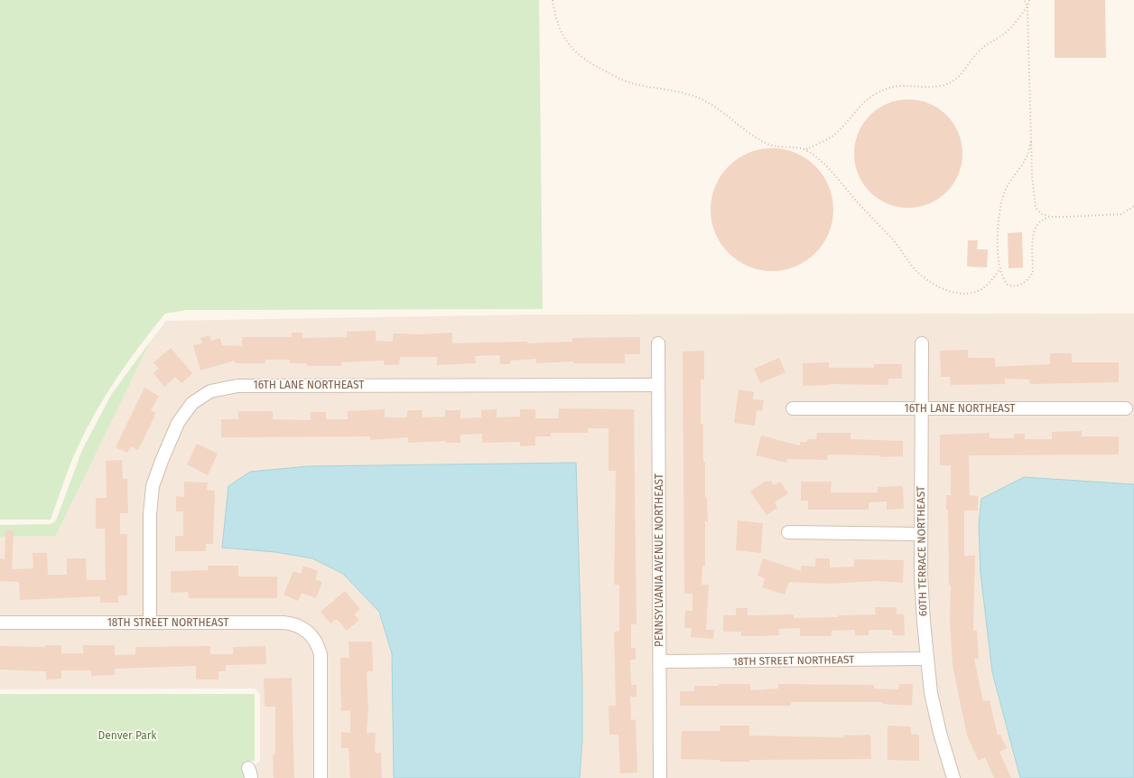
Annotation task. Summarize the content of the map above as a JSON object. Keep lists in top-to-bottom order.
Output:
{
  "streets": {
    "street": [
      "16TH LANE NORTHEAST",
      "60TH TERRACE NORTHEAST",
      "PENNSYLVANIA AVENUE NORTHEAST",
      "18TH STREET NORTHEAST"
    ]
  },
  "crossings": [
    ["16TH LANE NORTHEAST", "60TH TERRACE NORTHEAST"],
    ["16TH LANE NORTHEAST", "PENNSYLVANIA AVENUE NORTHEAST"],
    ["16TH LANE NORTHEAST", "18TH STREET NORTHEAST"],
    ["60TH TERRACE NORTHEAST", "18TH STREET NORTHEAST"],
    ["PENNSYLVANIA AVENUE NORTHEAST", "18TH STREET NORTHEAST"]
  ],
  "parks": ["Denver Park"]
}
